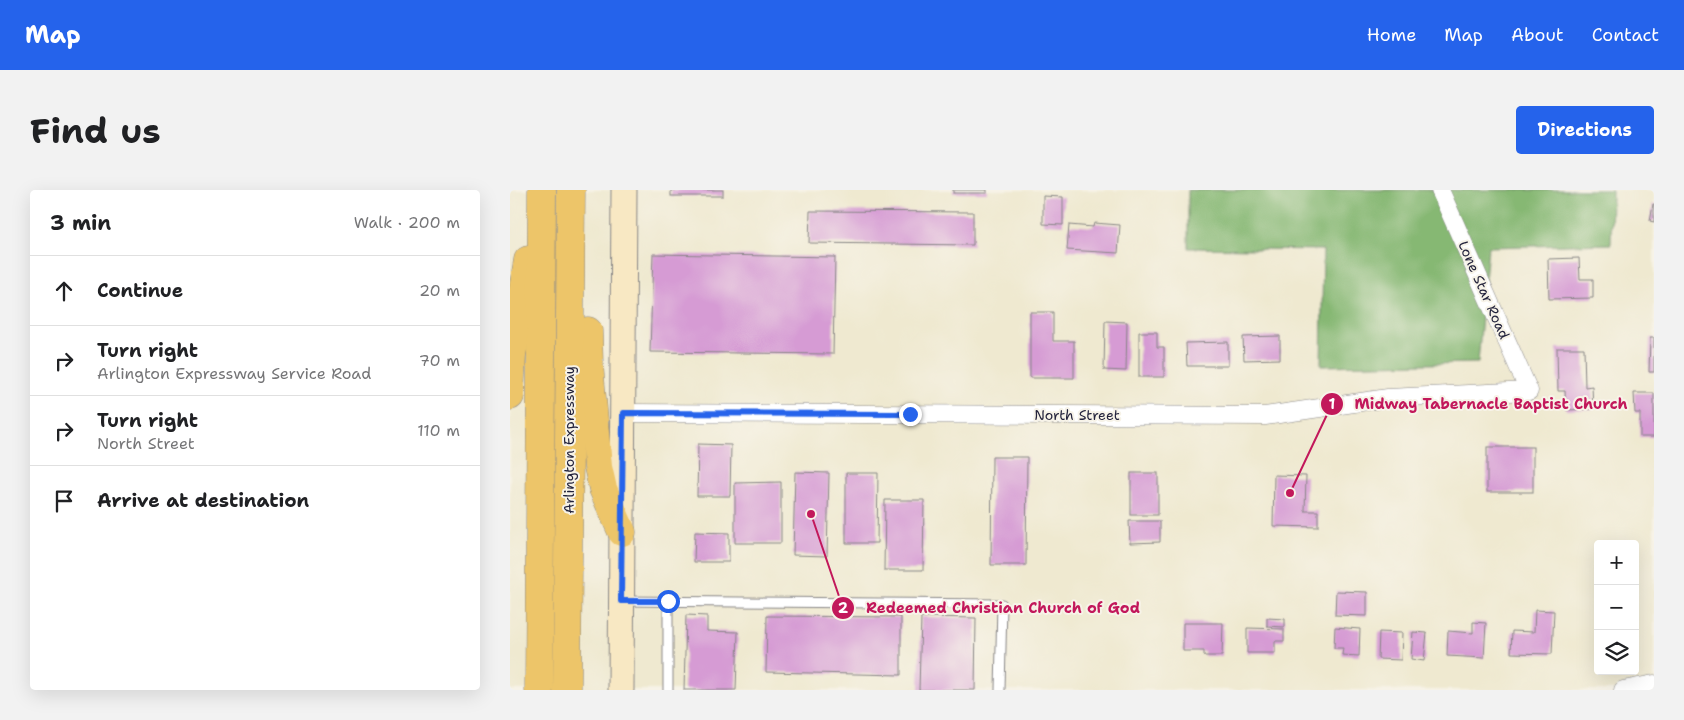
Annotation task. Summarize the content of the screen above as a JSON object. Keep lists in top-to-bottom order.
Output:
{
  "streets": {
    "highway": ["Arlington Expressway"],
    "street": ["Lone Star Road", "North Street"]
  },
  "crossings": [
    ["Lone Star Road", "North Street"]
  ],
  "places": ["Midway Tabernacle Baptist Church", "Redeemed Christian Church of God"],
  "page": {
    "header": "Map",
    "nav": [
      "Home",
      "Map",
      "About",
      "Contact"
    ],
    "buttons": "Directions",
    "title": "Find us",
    "heading": ["3 min", "Walk · 200 m"],
    "list": [
      ["Continue", "20 m"],
      ["Turn right", "Arlington Expressway Service Road", "70 m"],
      ["Turn right", "North Street", "110 m"],
      "Arrive at destination"
    ],
    "map_buttons": ["+", "−"]
  }
}
